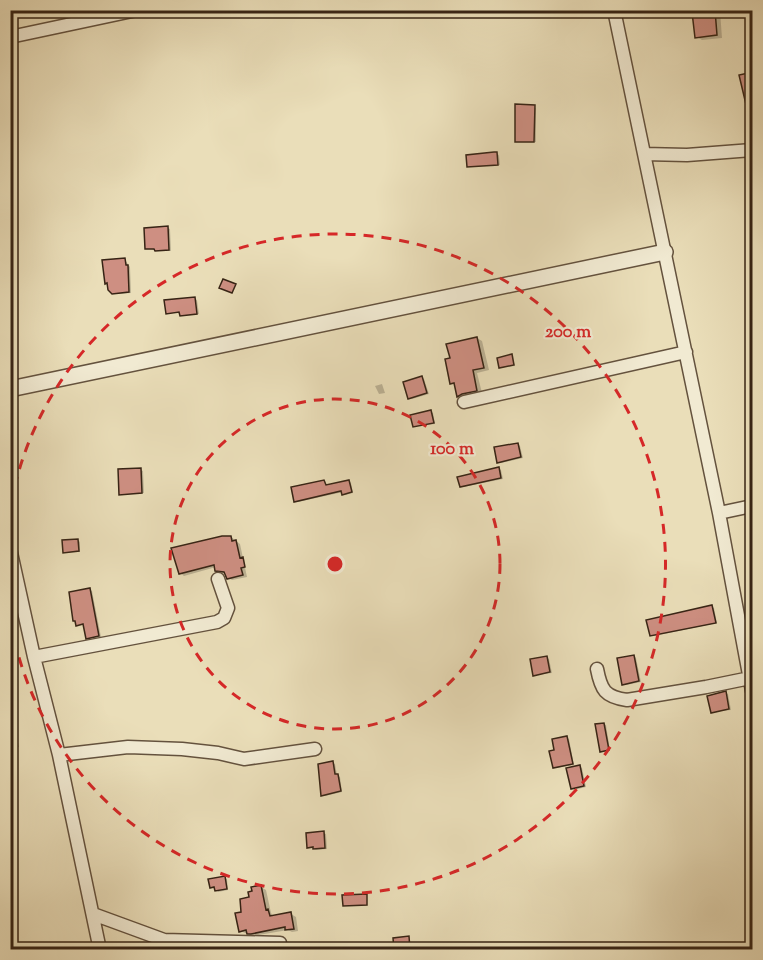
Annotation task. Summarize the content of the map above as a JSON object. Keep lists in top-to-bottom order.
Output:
{
  "rings": ["200 m", "100 m"]
}
